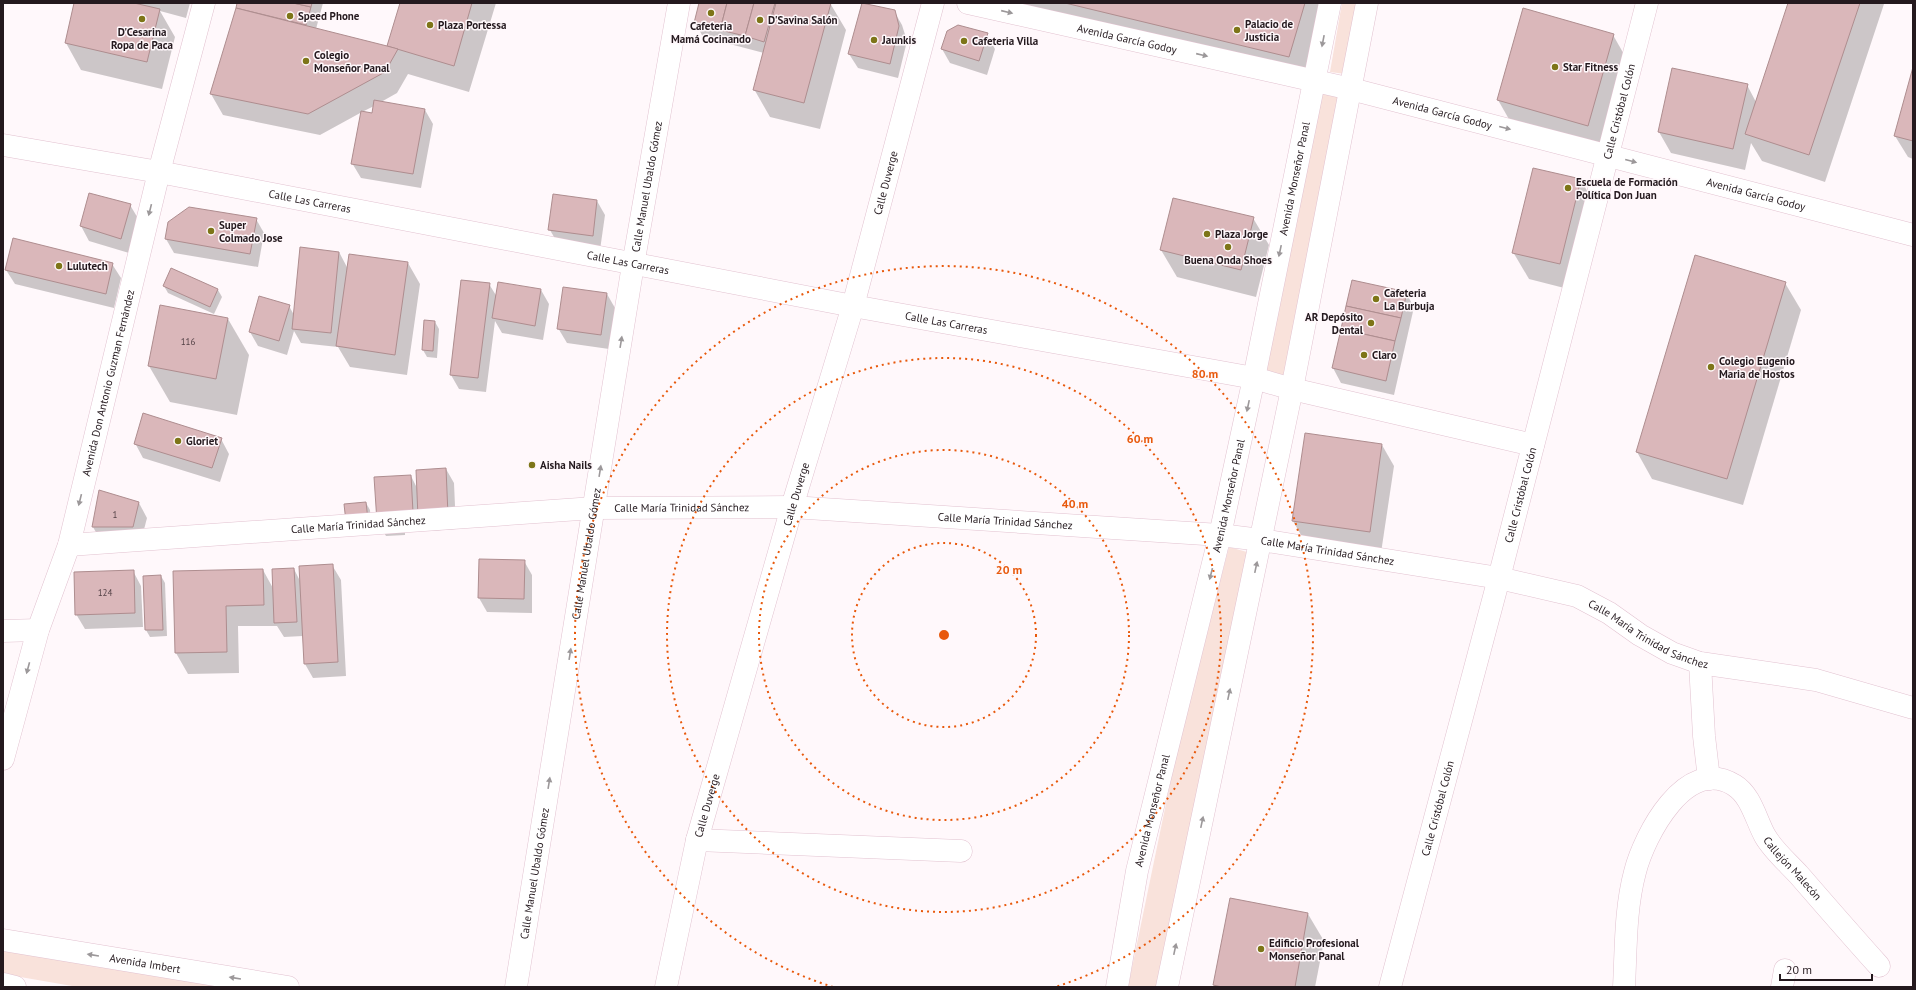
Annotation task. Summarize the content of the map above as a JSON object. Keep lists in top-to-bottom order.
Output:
{
  "streets": {
    "street": [
      "Avenida García Godoy",
      "Calle Cristóbal Colón",
      "Avenida Monseñor Panal",
      "Calle Duverge",
      "Calle Manuel Ubaldo Gómez",
      "Calle Las Carreras",
      "Avenida Don Antonio Guzman Fernández",
      "Calle María Trinidad Sánchez",
      "Callejón Malecón",
      "Avenida Imbert"
    ]
  },
  "crossings": [
    ["Avenida García Godoy", "Calle Cristóbal Colón"],
    ["Avenida García Godoy", "Avenida Monseñor Panal"],
    ["Calle Cristóbal Colón", "Calle Las Carreras"],
    ["Calle Cristóbal Colón", "Calle María Trinidad Sánchez"],
    ["Avenida Monseñor Panal", "Calle Las Carreras"],
    ["Avenida Monseñor Panal", "Calle María Trinidad Sánchez"],
    ["Calle Duverge", "Calle Las Carreras"],
    ["Calle Duverge", "Calle María Trinidad Sánchez"],
    ["Calle Manuel Ubaldo Gómez", "Calle Las Carreras"],
    ["Calle Manuel Ubaldo Gómez", "Calle María Trinidad Sánchez"],
    ["Calle Las Carreras", "Avenida Don Antonio Guzman Fernández"],
    ["Avenida Don Antonio Guzman Fernández", "Calle María Trinidad Sánchez"]
  ],
  "one_way": [
    "Avenida García Godoy",
    "Calle Manuel Ubaldo Gómez",
    "Avenida Don Antonio Guzman Fernández",
    "Avenida Imbert"
  ],
  "places": [
    "Cafeteria Mamá Cocinando",
    "Speed Phone",
    "D'Cesarina Ropa de Paca",
    "D'Savina Salón",
    "Plaza Portessa",
    "Palacio de Justicia",
    "Jaunkis",
    "Cafeteria Villa",
    "Colegio Monseñor Panal",
    "Star Fitness",
    "Escuela de Formación Política Don Juan",
    "Super Colmado Jose",
    "Plaza Jorge",
    "Buena Onda Shoes",
    "Lulutech",
    "Cafeteria La Burbuja",
    "AR Depósito Dental",
    "Claro",
    "Colegio Eugenio Maria de Hostos",
    "Gloriet",
    "Aisha Nails",
    "Edificio Profesional Monseñor Panal"
  ],
  "house_numbers": ["116", "1", "124"],
  "scale_bar": "20 m",
  "rings": [
    "80 m",
    "60 m",
    "40 m",
    "20 m"
  ]
}
